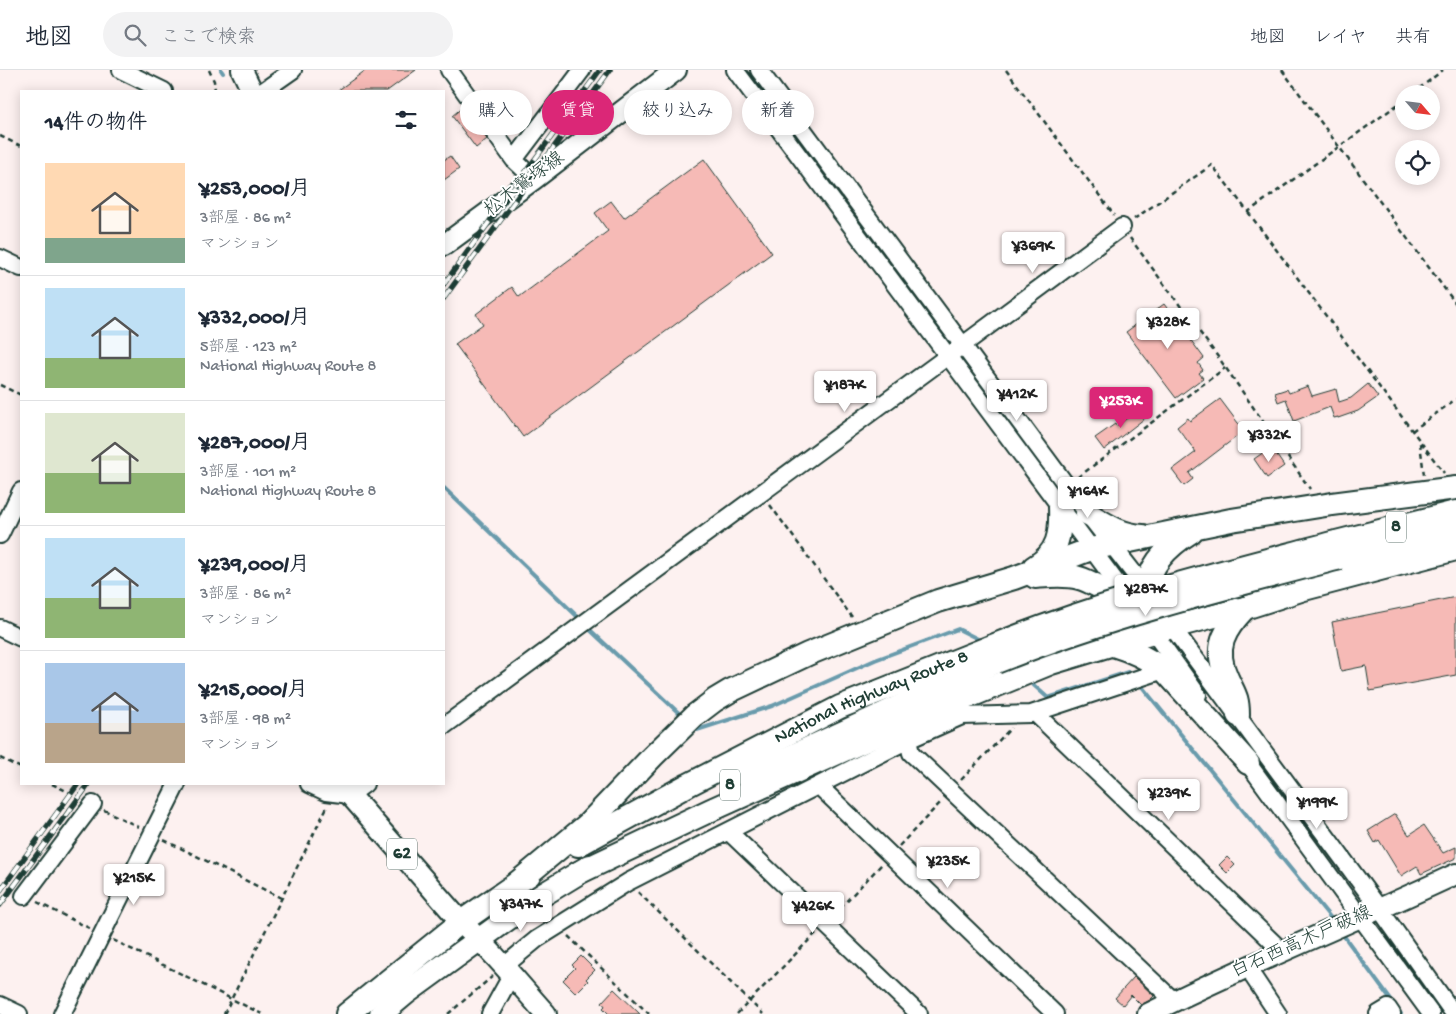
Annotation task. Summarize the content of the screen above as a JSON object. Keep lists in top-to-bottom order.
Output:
{
  "streets": {
    "highway": ["8", "National Highway Route 8"],
    "main road": ["松木鷲塚線", "62", "白石西高木戸破線"]
  },
  "crossings": [
    ["National Highway Route 8", "62"]
  ],
  "north": "bottom right",
  "page": {
    "header": "地図",
    "search": "ここで検索",
    "nav": ["地図", "レイヤ", "共有"],
    "chip": [
      "購入",
      "賃貸",
      "絞り込み",
      "新着"
    ],
    "heading": "14件の物件",
    "list": [
      {
        "name": "¥253,000/月",
        "note": "3部屋 · 86 m² · マンション"
      },
      {
        "name": "¥332,000/月",
        "note": "5部屋 · 123 m² · National Highway Route 8"
      },
      {
        "name": "¥287,000/月",
        "note": "3部屋 · 101 m² · National Highway Route 8"
      },
      {
        "name": "¥239,000/月",
        "note": "3部屋 · 86 m² · マンション"
      },
      {
        "name": "¥215,000/月",
        "note": "3部屋 · 98 m² · マンション"
      }
    ],
    "price": [
      "¥369K",
      "¥328K",
      "¥187K",
      "¥412K",
      "¥253K",
      "¥332K",
      "¥164K",
      "¥287K",
      "¥239K",
      "¥199K",
      "¥235K",
      "¥215K",
      "¥347K",
      "¥426K"
    ]
  }
}
